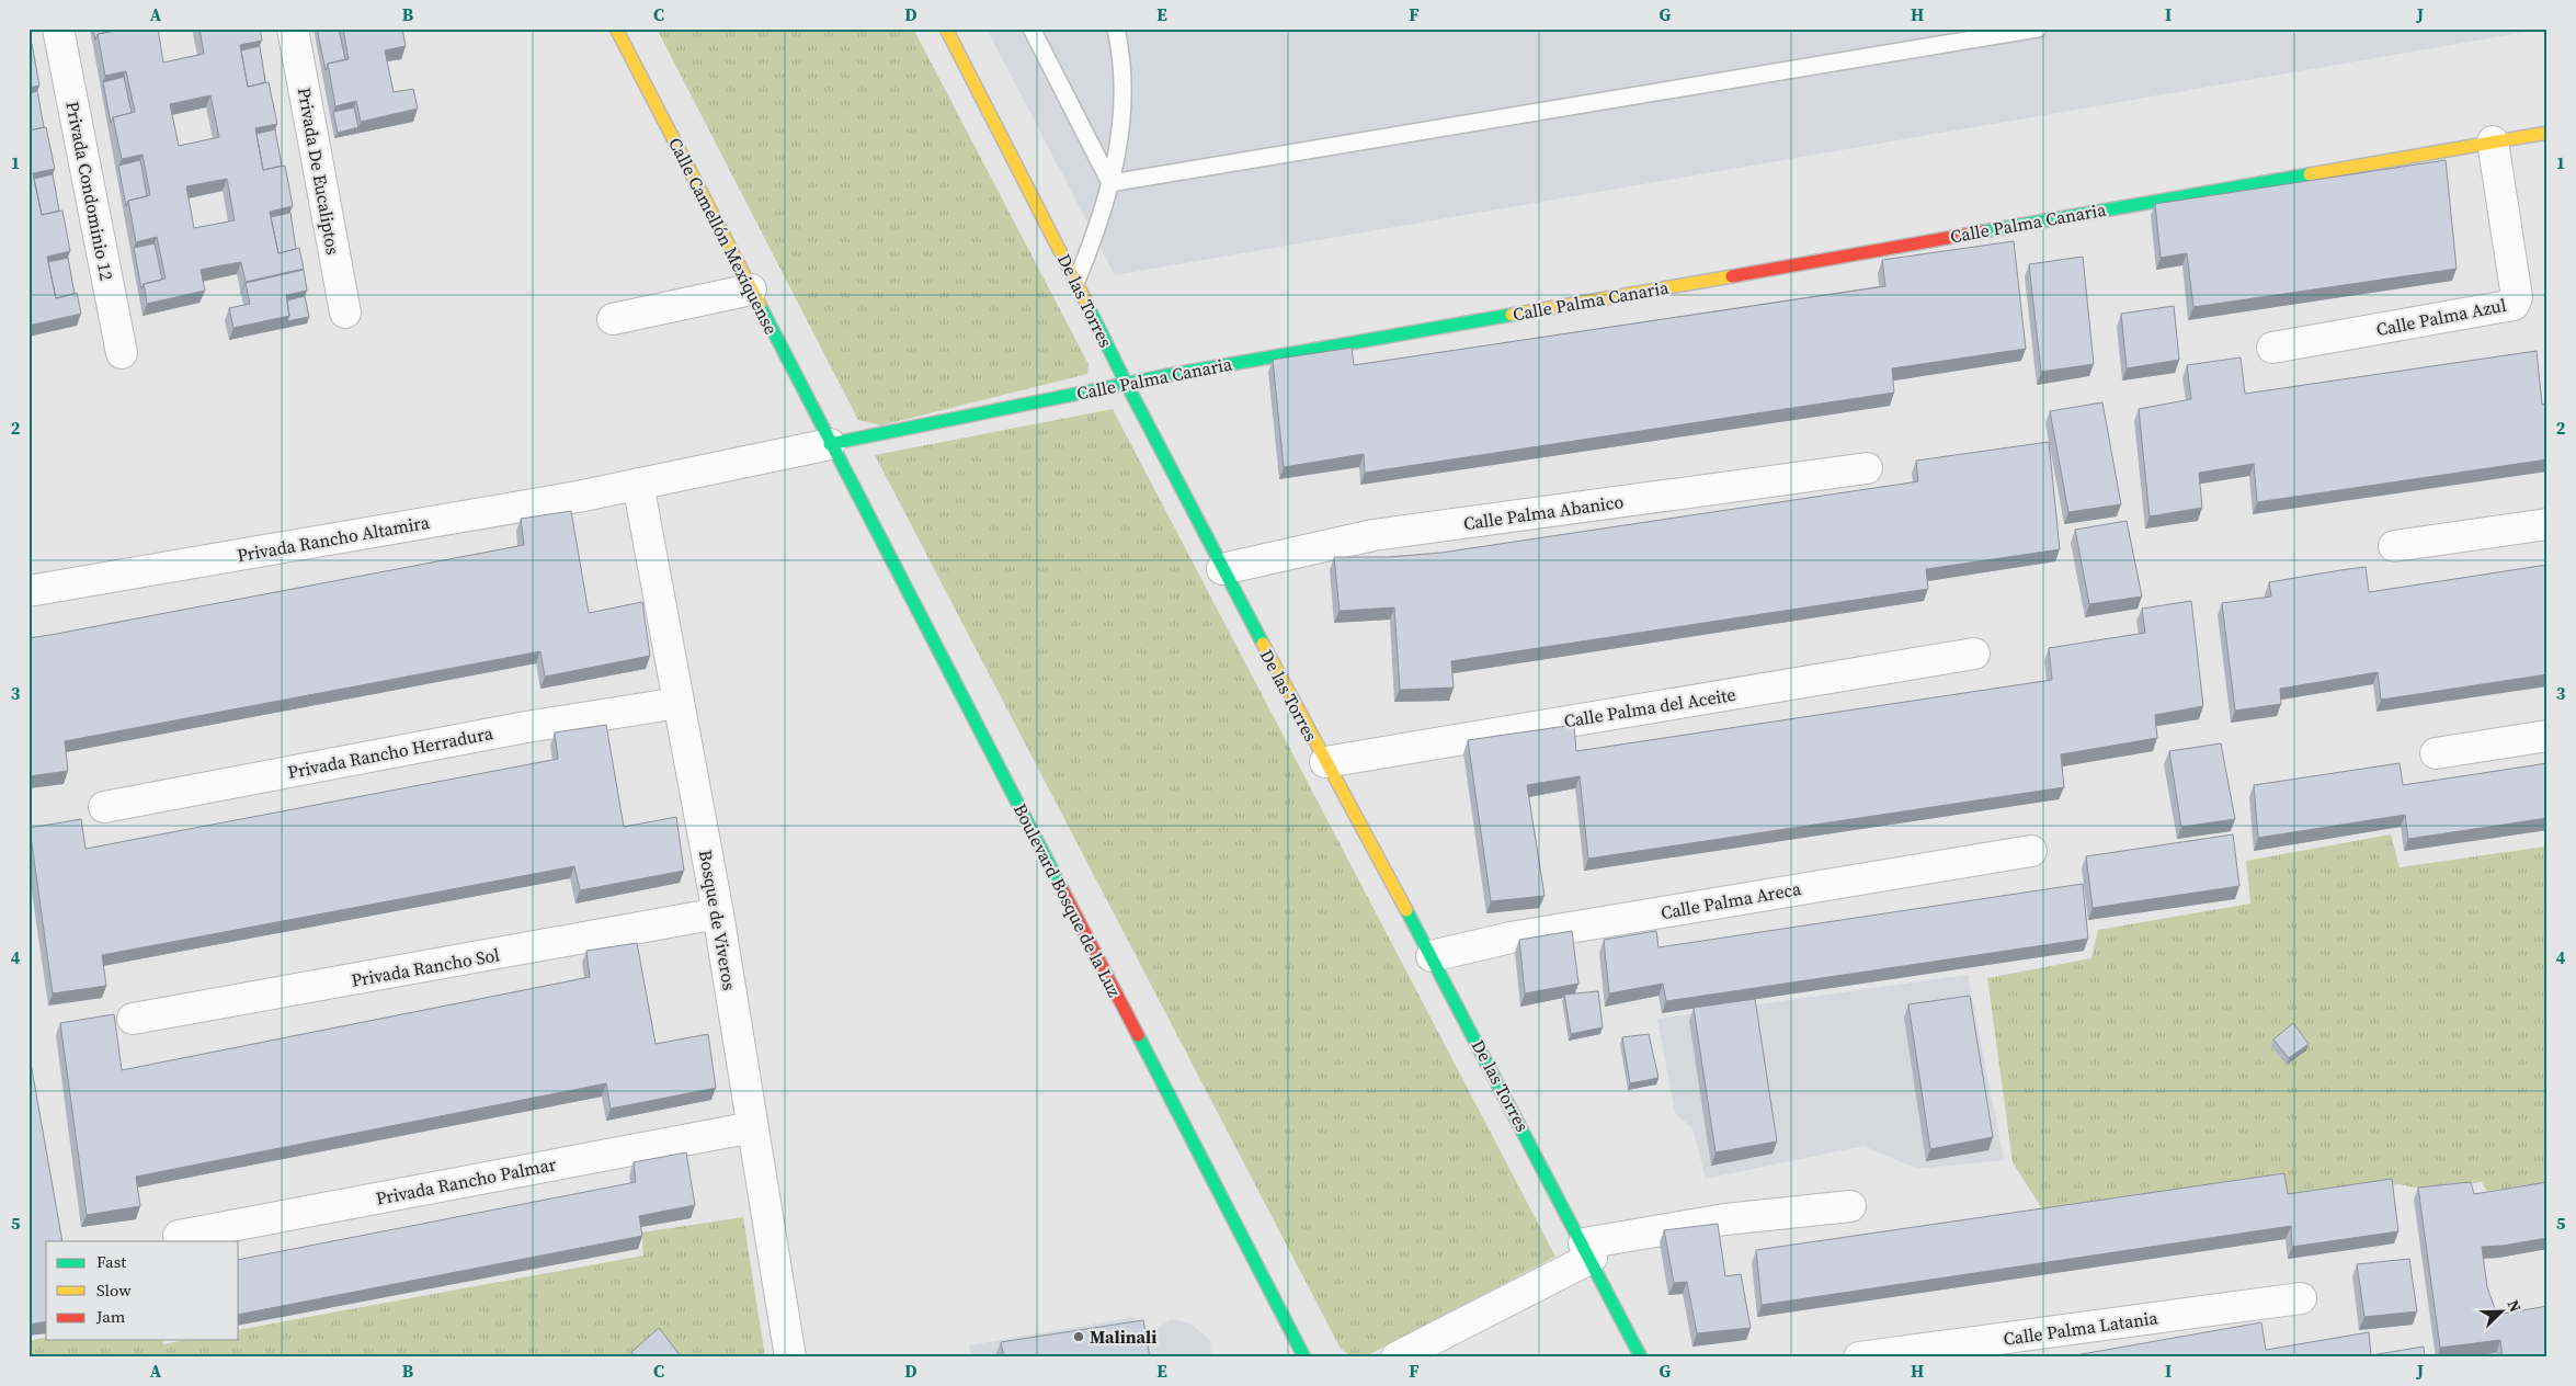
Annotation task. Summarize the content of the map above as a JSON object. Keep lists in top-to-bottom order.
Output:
{
  "streets": {
    "main road": [
      "Calle Palma Canaria",
      "Calle Camellón Mexiquense",
      "De las Torres",
      "Boulevard Bosque de la Luz"
    ],
    "street": [
      "Privada De Eucaliptos",
      "Privada Condominio 12",
      "Calle Palma Azul",
      "Calle Palma Abanico",
      "Privada Rancho Altamira",
      "Calle Palma del Aceite",
      "Privada Rancho Herradura",
      "Calle Palma Areca",
      "Bosque de Viveros",
      "Privada Rancho Sol",
      "Privada Rancho Palmar",
      "Calle Palma Latania"
    ]
  },
  "crossings": [
    ["Calle Palma Canaria", "Calle Camellón Mexiquense"],
    ["Calle Palma Canaria", "De las Torres"],
    ["Calle Palma Canaria", "Calle Palma Azul"],
    ["Calle Palma Canaria", "Privada Rancho Altamira"],
    ["Calle Palma Canaria", "Boulevard Bosque de la Luz"],
    ["Calle Palma Canaria", "Bosque de Viveros"],
    ["Calle Camellón Mexiquense", "Boulevard Bosque de la Luz"],
    ["De las Torres", "Calle Palma Abanico"],
    ["De las Torres", "Calle Palma del Aceite"],
    ["De las Torres", "Calle Palma Areca"],
    ["Privada Rancho Altamira", "Bosque de Viveros"],
    ["Privada Rancho Herradura", "Bosque de Viveros"],
    ["Bosque de Viveros", "Privada Rancho Sol"],
    ["Bosque de Viveros", "Privada Rancho Palmar"]
  ],
  "places": ["Malinali"],
  "legend": ["Fast", "Slow", "Jam"],
  "north": "top right",
  "grid": {
    "columns": [
      "A",
      "B",
      "C",
      "D",
      "E",
      "F",
      "G",
      "H",
      "I",
      "J"
    ],
    "rows": [
      "1",
      "2",
      "3",
      "4",
      "5"
    ]
  }
}
